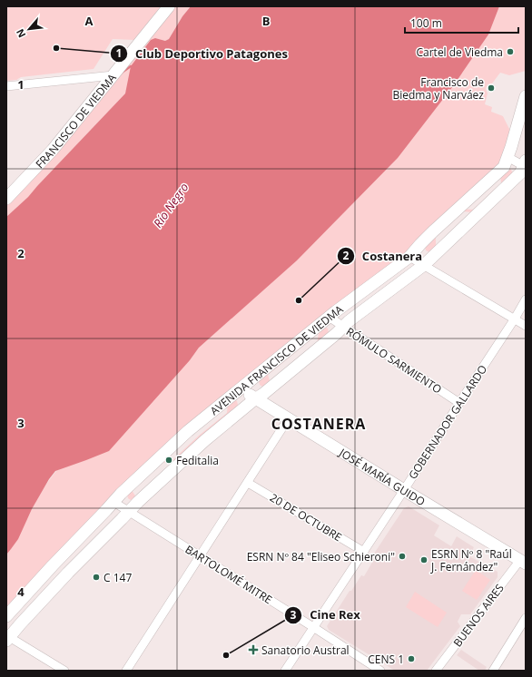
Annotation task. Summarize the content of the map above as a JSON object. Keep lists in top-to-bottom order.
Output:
{
  "streets": {
    "main road": ["FRANCISCO DE VIEDMA", "AVENIDA FRANCISCO DE VIEDMA", "JOSÉ MARÍA GUIDO"],
    "street": [
      "RÓMULO SARMIENTO",
      "GOBERNADOR GALLARDO",
      "20 DE OCTUBRE",
      "BARTOLOMÉ MITRE",
      "BUENOS AIRES"
    ]
  },
  "crossings": [
    ["AVENIDA FRANCISCO DE VIEDMA", "RÓMULO SARMIENTO"],
    ["AVENIDA FRANCISCO DE VIEDMA", "JOSÉ MARÍA GUIDO"],
    ["AVENIDA FRANCISCO DE VIEDMA", "BARTOLOMÉ MITRE"],
    ["RÓMULO SARMIENTO", "GOBERNADOR GALLARDO"],
    ["GOBERNADOR GALLARDO", "JOSÉ MARÍA GUIDO"],
    ["GOBERNADOR GALLARDO", "20 DE OCTUBRE"],
    ["GOBERNADOR GALLARDO", "BARTOLOMÉ MITRE"],
    ["JOSÉ MARÍA GUIDO", "BUENOS AIRES"]
  ],
  "districts": ["COSTANERA"],
  "water": ["Río Negro"],
  "places": {
    "other": [
      "Club Deportivo Patagones",
      "Cartel de Viedma",
      "Francisco de Biedma y Narváez",
      "Costanera",
      "Feditalia",
      "ESRN Nº 84 \"Eliseo Schieroni\"",
      "ESRN Nº 8 \"Raúl J. Fernández\"",
      "C 147",
      "Cine Rex",
      "CENS 1"
    ],
    "health": ["Sanatorio Austral"]
  },
  "scale_bar": "100 m",
  "north": "bottom left",
  "grid": {
    "columns": ["A", "B"],
    "rows": [
      "1",
      "2",
      "3",
      "4"
    ]
  }
}
